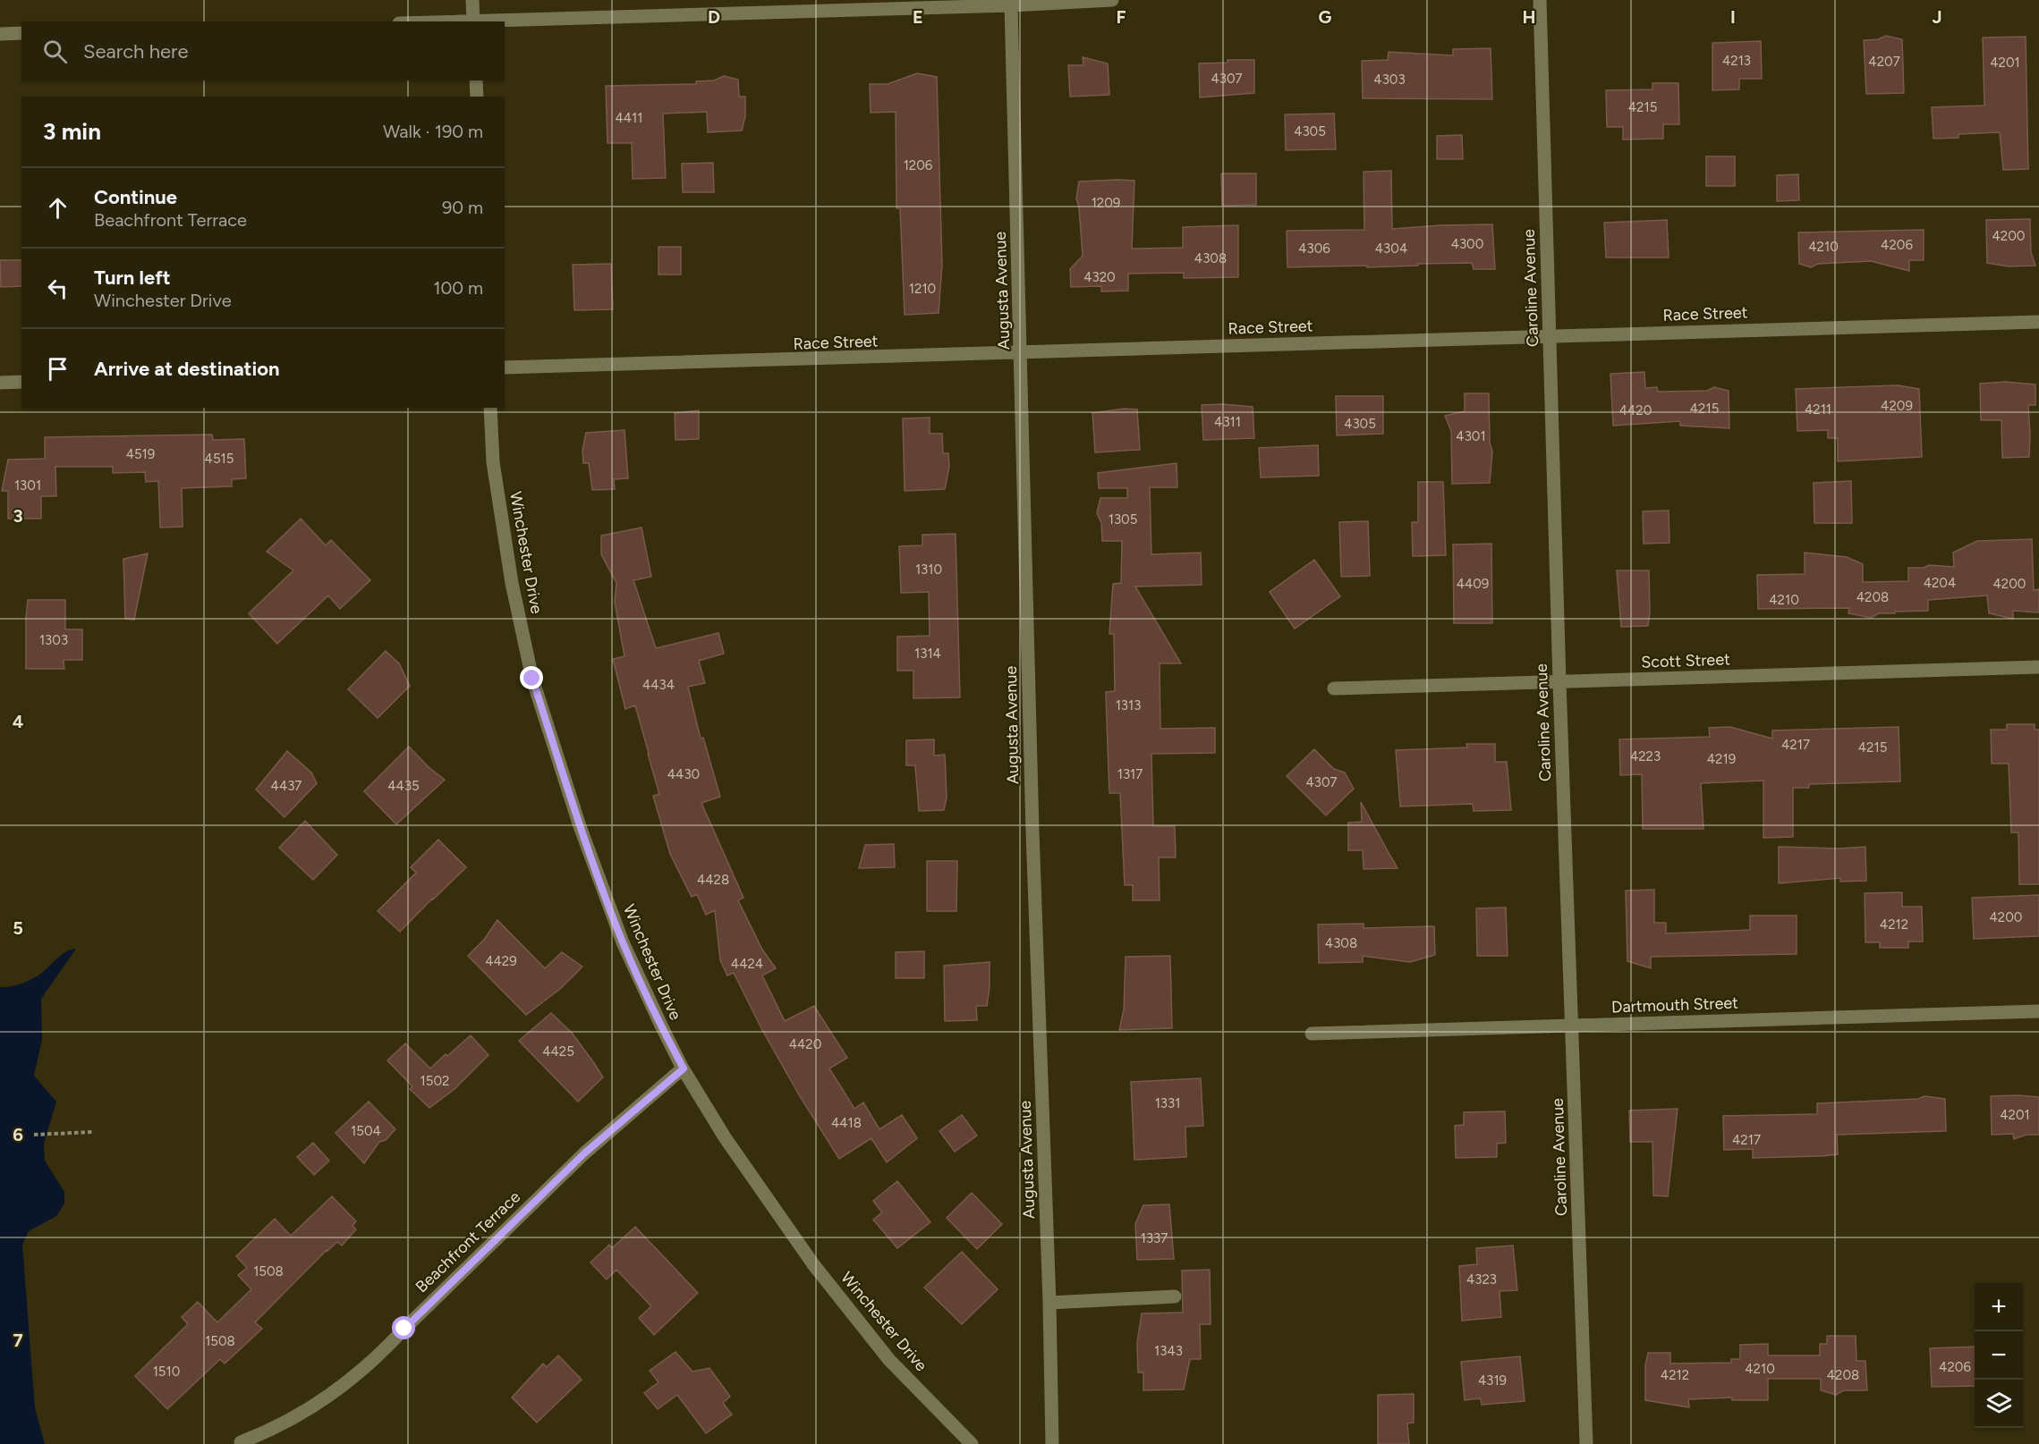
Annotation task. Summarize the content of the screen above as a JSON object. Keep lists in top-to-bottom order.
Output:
{
  "streets": {
    "street": [
      "Caroline Avenue",
      "Augusta Avenue",
      "Race Street",
      "Winchester Drive",
      "Scott Street",
      "Dartmouth Street",
      "Beachfront Terrace"
    ]
  },
  "crossings": [
    ["Caroline Avenue", "Race Street"],
    ["Caroline Avenue", "Scott Street"],
    ["Caroline Avenue", "Dartmouth Street"],
    ["Augusta Avenue", "Race Street"],
    ["Winchester Drive", "Beachfront Terrace"]
  ],
  "house_numbers": [
    "4213",
    "4207",
    "4201",
    "4307",
    "4303",
    "4215",
    "4411",
    "4305",
    "1206",
    "1209",
    "4200",
    "4300",
    "4206",
    "4210",
    "4306",
    "4304",
    "4308",
    "4320",
    "1210",
    "4209",
    "4215",
    "4211",
    "4420",
    "4311",
    "4305",
    "4301",
    "4519",
    "4515",
    "1301",
    "1305",
    "1310",
    "4204",
    "4409",
    "4200",
    "4208",
    "4210",
    "1303",
    "1314",
    "4434",
    "1313",
    "4217",
    "4215",
    "4223",
    "4219",
    "4430",
    "1317",
    "4307",
    "4437",
    "4435",
    "4428",
    "4200",
    "4212",
    "4308",
    "4429",
    "4424",
    "4420",
    "4425",
    "1502",
    "1331",
    "4201",
    "4418",
    "1504",
    "4217",
    "1337",
    "1508",
    "4323",
    "1508",
    "1343",
    "4206",
    "4210",
    "1510",
    "4212",
    "4208",
    "4319"
  ],
  "page": {
    "search": "Search here",
    "heading": ["3 min", "Walk · 190 m"],
    "list": [
      ["Continue", "Beachfront Terrace", "90 m"],
      ["Turn left", "Winchester Drive", "100 m"],
      "Arrive at destination"
    ],
    "map_buttons": ["+", "−"]
  },
  "grid": {
    "columns": [
      "D",
      "E",
      "F",
      "G",
      "H",
      "I",
      "J"
    ],
    "rows": [
      "3",
      "4",
      "5",
      "6",
      "7"
    ]
  }
}
